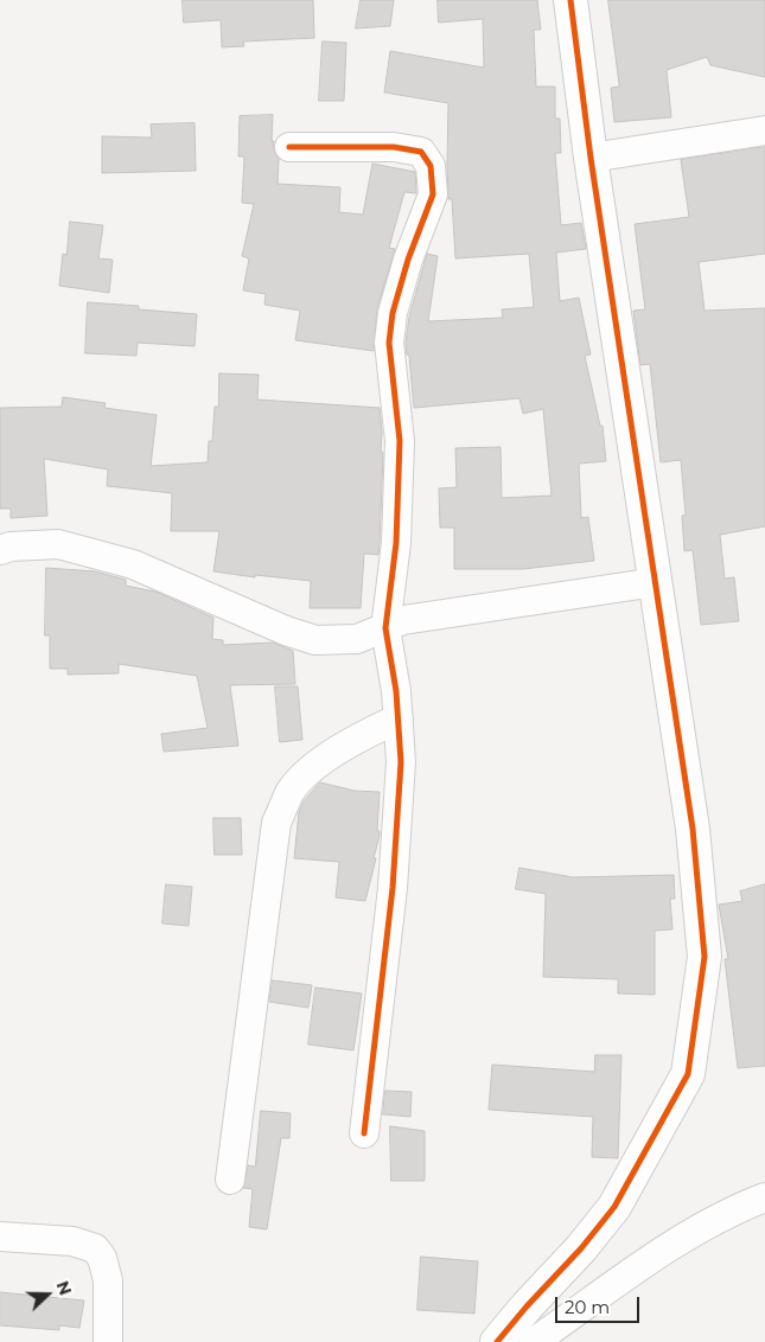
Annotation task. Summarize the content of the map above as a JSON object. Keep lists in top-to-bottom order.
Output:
{
  "scale_bar": "20 m",
  "north": "right"
}
